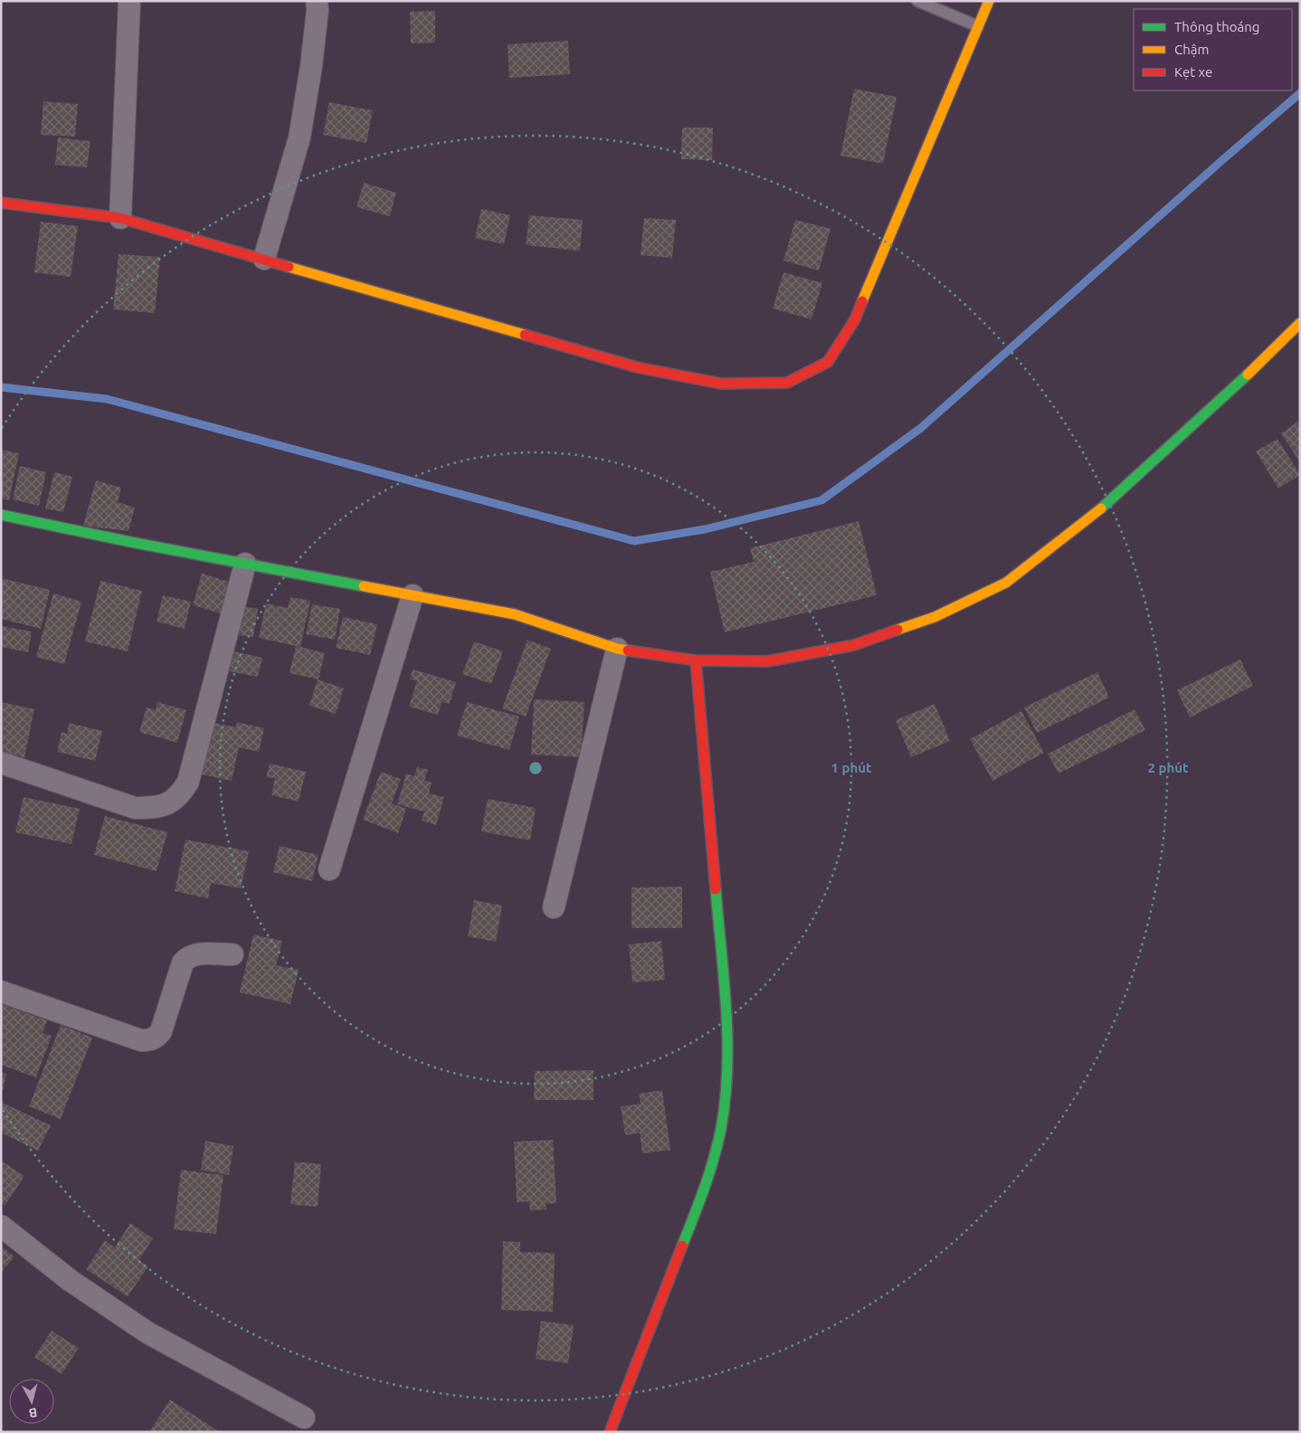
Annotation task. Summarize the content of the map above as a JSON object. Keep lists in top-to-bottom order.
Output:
{
  "legend": ["Thông thoáng", "Chậm", "Kẹt xe"],
  "north": "bottom",
  "rings": ["1 phút", "2 phút"]
}
